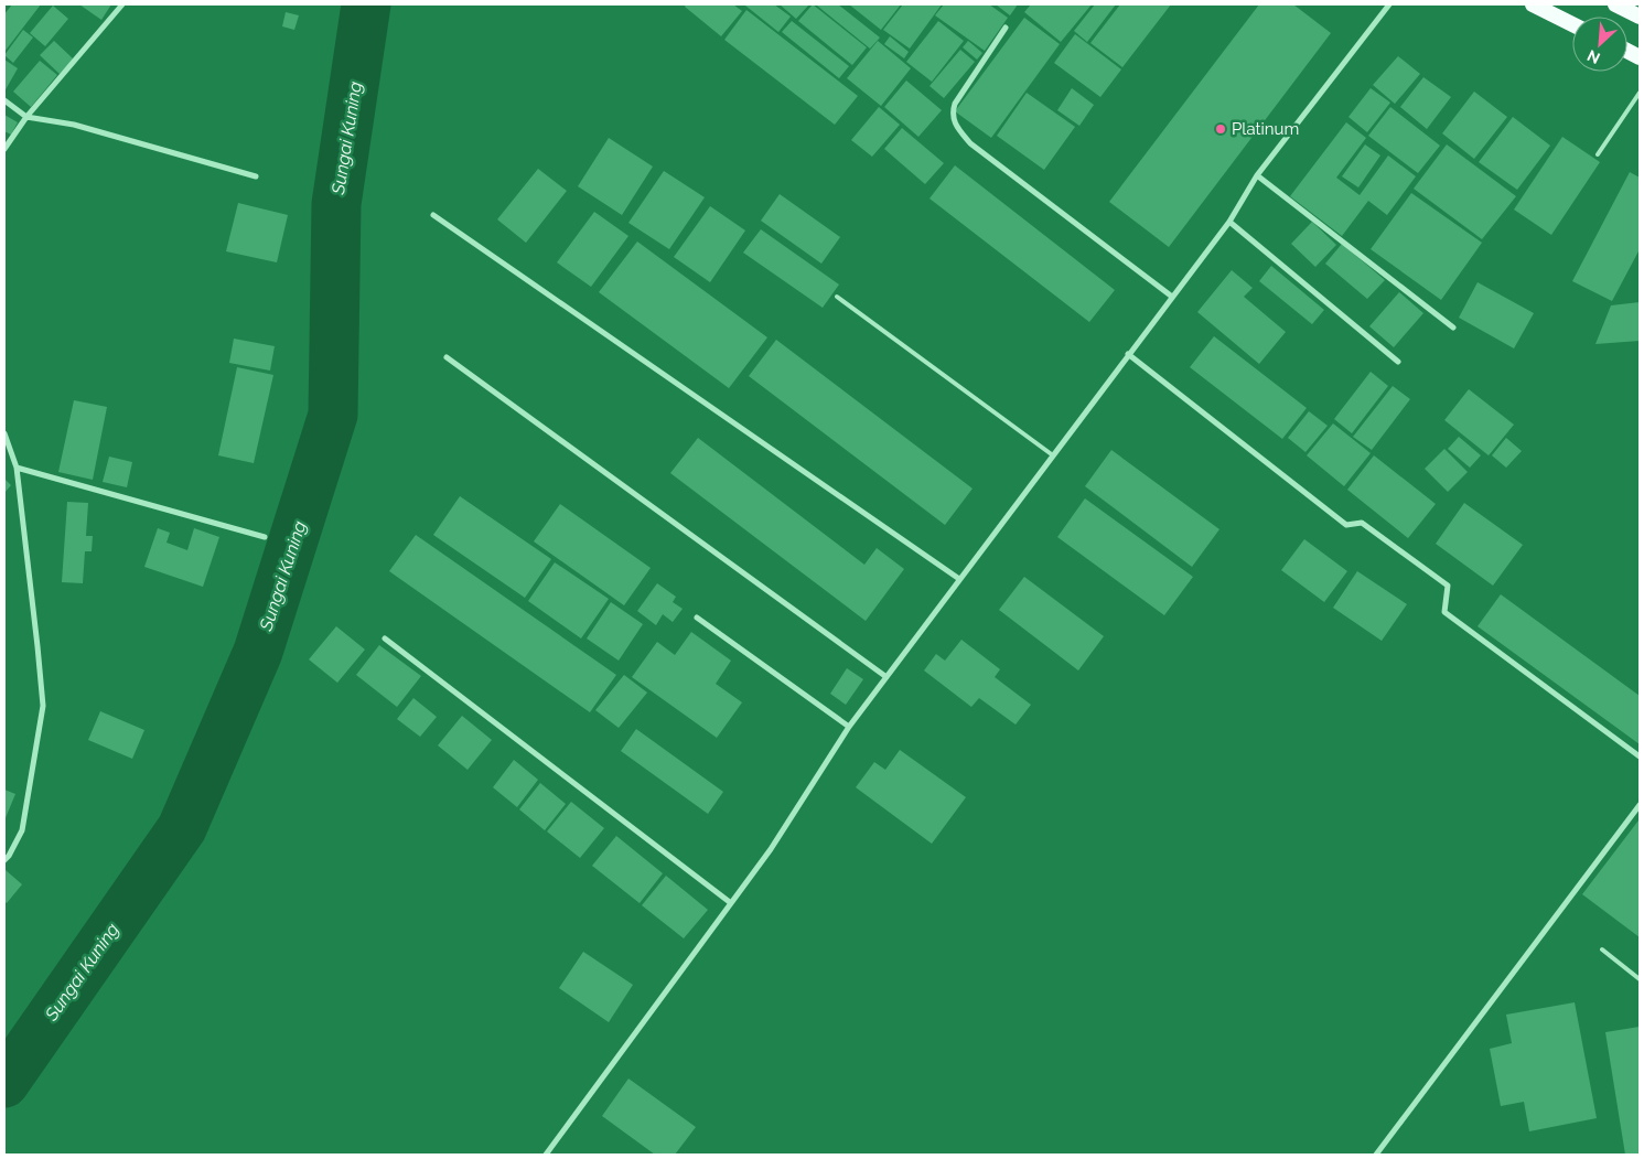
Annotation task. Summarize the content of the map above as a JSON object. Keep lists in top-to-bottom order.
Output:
{
  "water": ["Sungai Kuning"],
  "places": ["Platinum"],
  "north": "bottom left"
}
